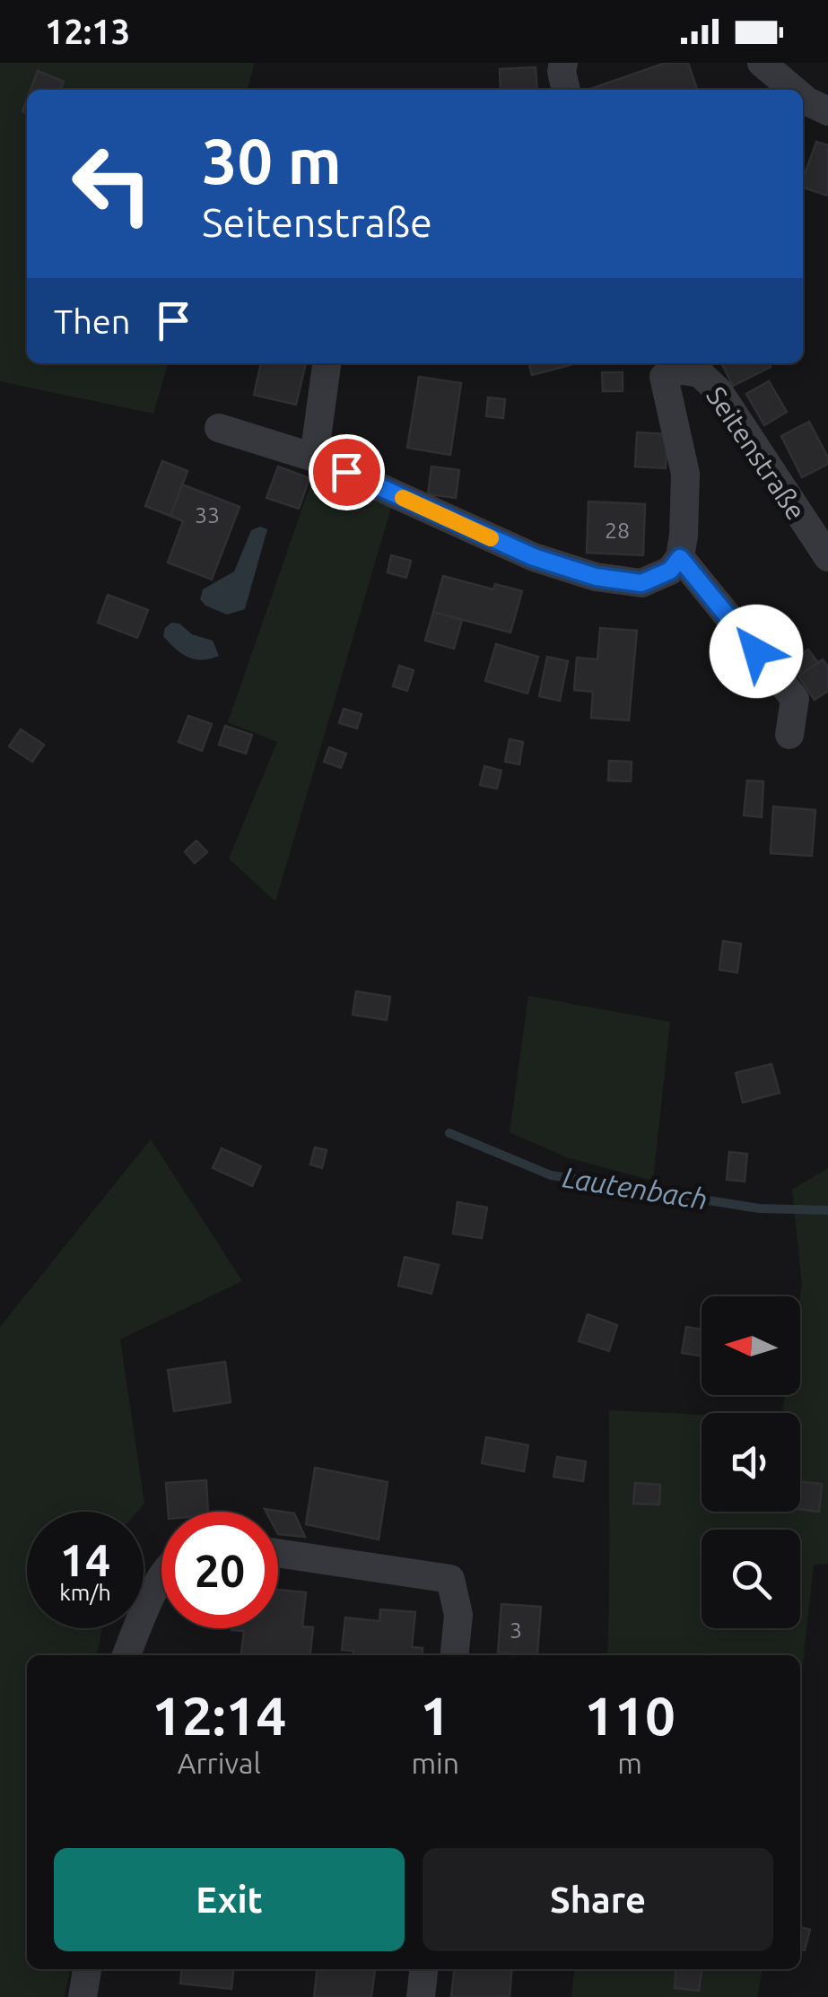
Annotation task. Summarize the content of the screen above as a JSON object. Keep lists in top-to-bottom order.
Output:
{
  "streets": {
    "street": ["Seitenstraße"]
  },
  "water": ["Lautenbach"],
  "house_numbers": ["33", "28", "3"],
  "north": "left",
  "page": {
    "status": "12:13",
    "turn": ["30 m", "Seitenstraße"],
    "then": "Then",
    "speed": "14 km/h",
    "limit": "20",
    "eta": [
      "12:14",
      "Arrival",
      "1",
      "min",
      "110",
      "m"
    ],
    "buttons": ["Exit", "Share"]
  }
}
